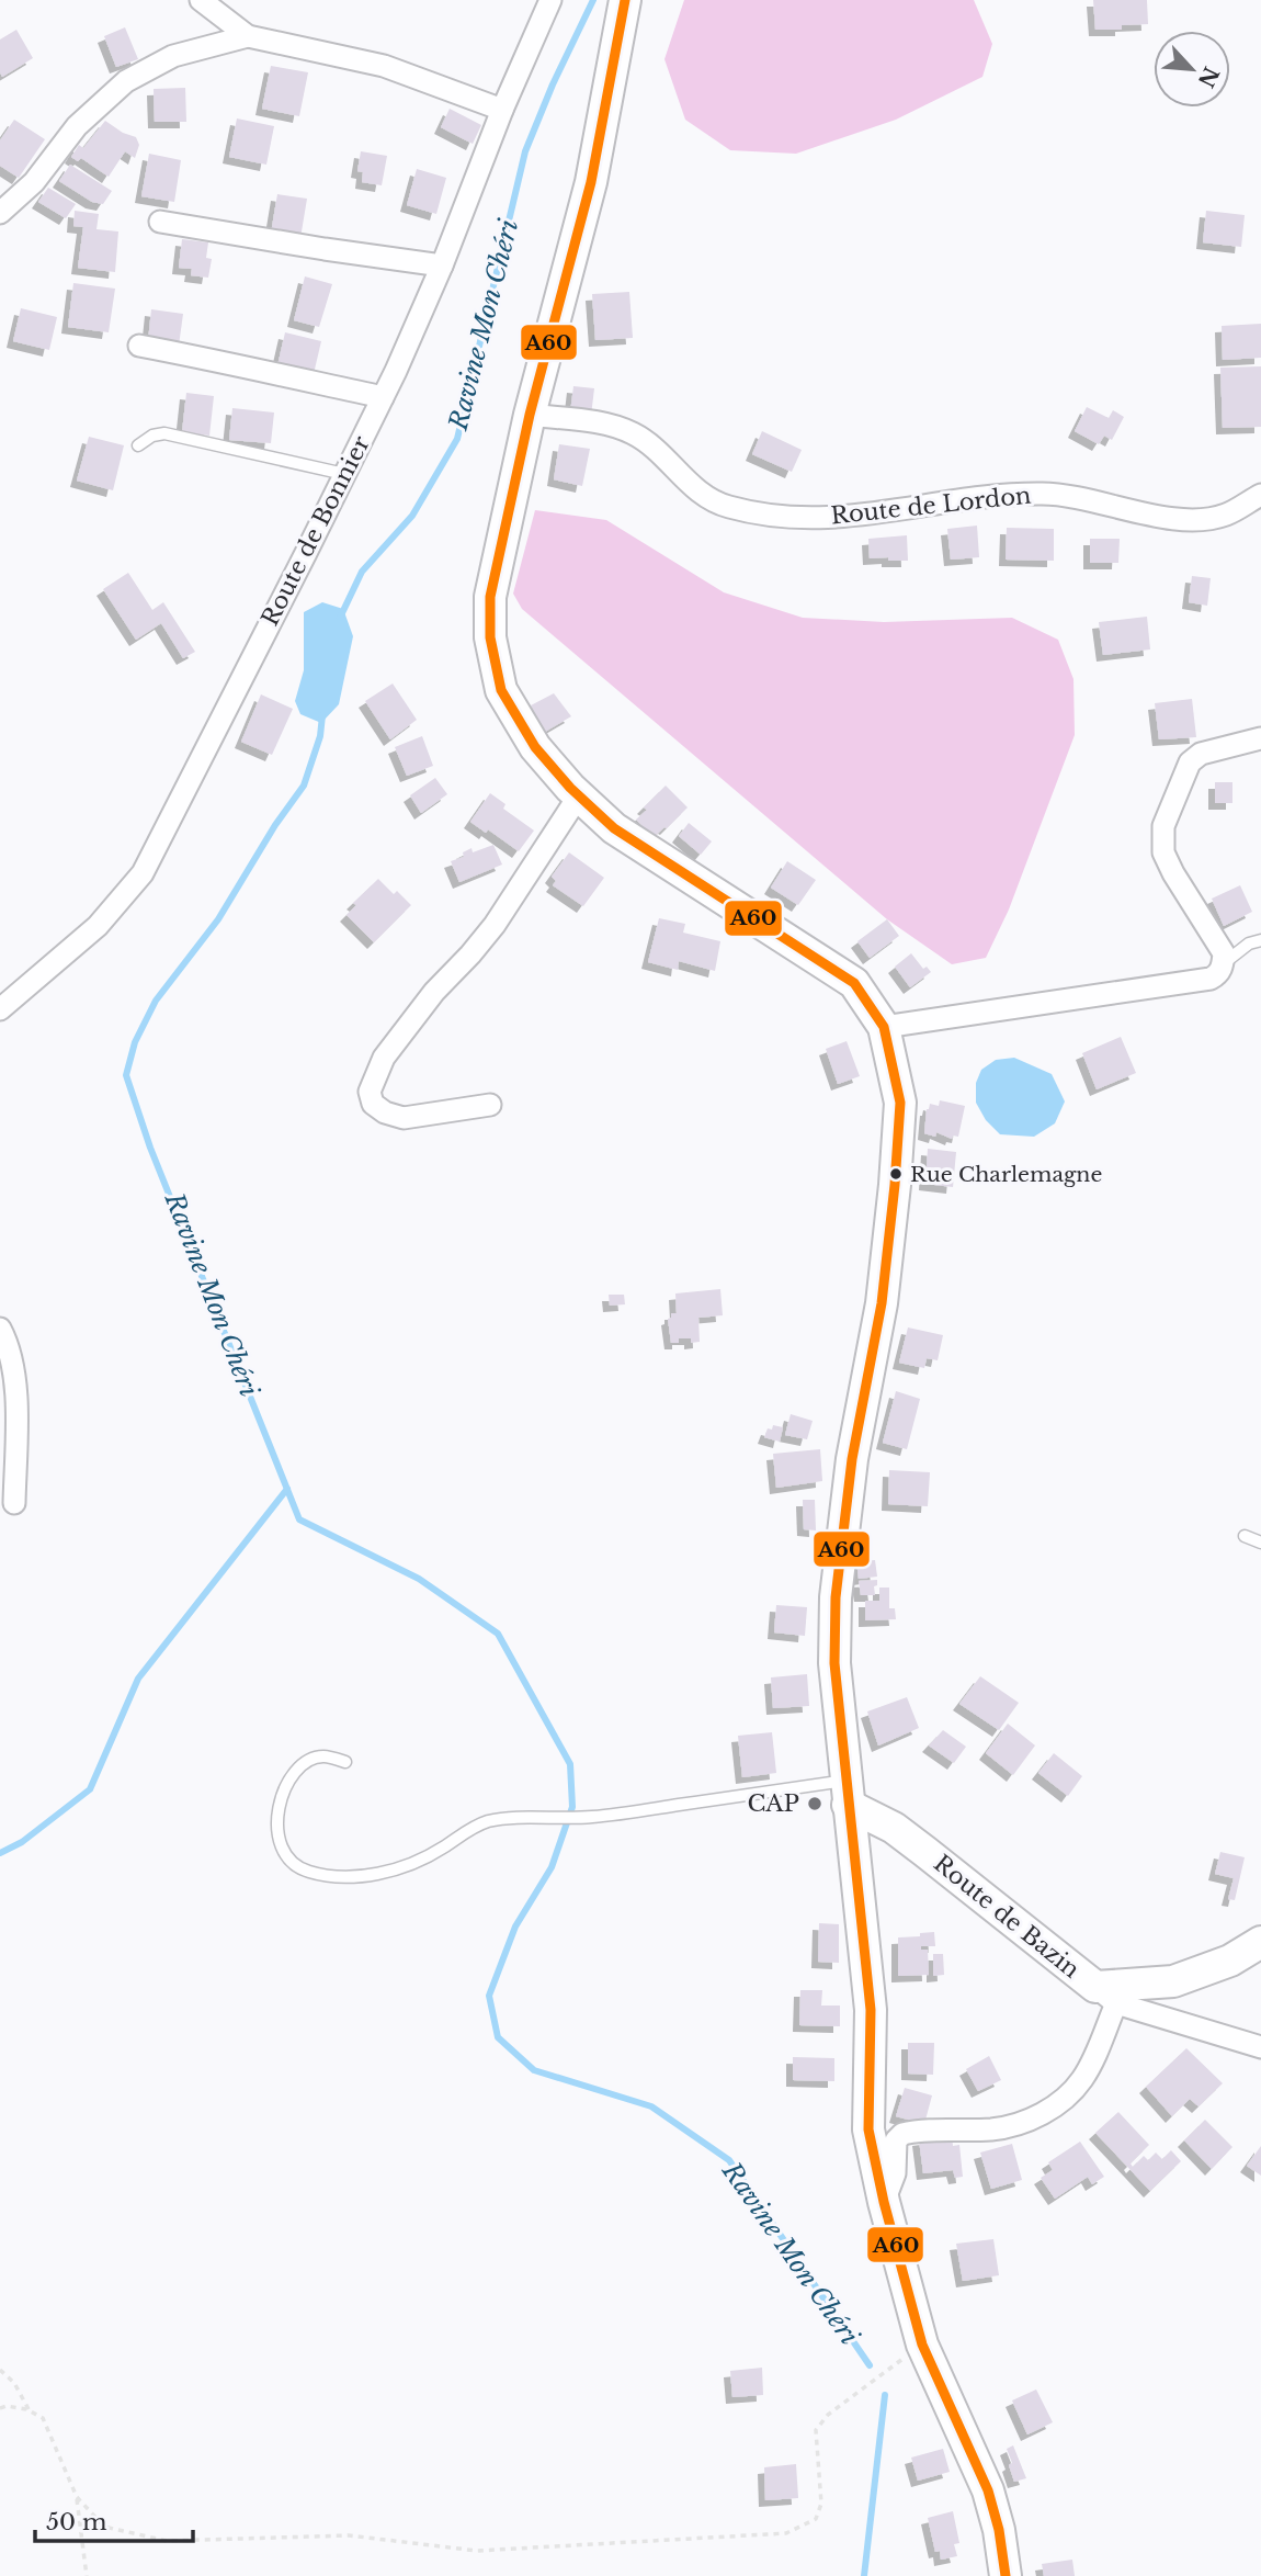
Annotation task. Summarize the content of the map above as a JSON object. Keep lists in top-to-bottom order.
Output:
{
  "streets": {
    "main road": ["Route de Bazin"],
    "street": ["Route de Lordon", "Route de Bonnier"]
  },
  "water": ["Ravine Mon Chéri"],
  "places": ["Rue Charlemagne", "CAP"],
  "lines": ["transit line A60"],
  "scale_bar": "50 m",
  "north": "bottom right"
}
